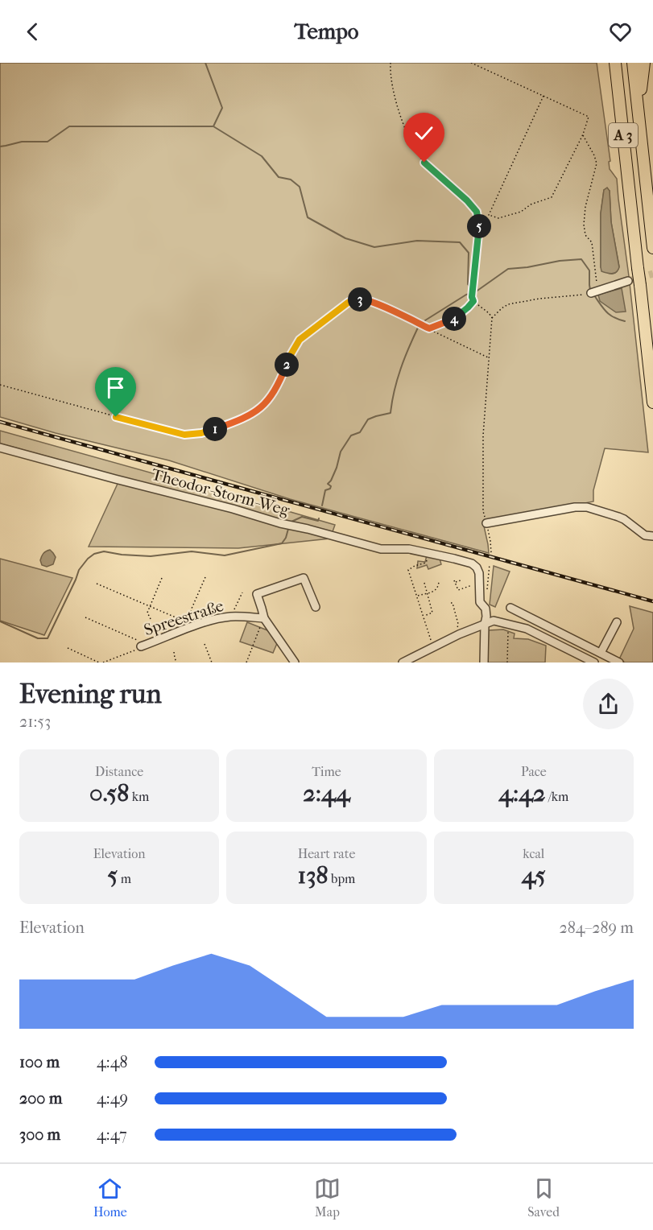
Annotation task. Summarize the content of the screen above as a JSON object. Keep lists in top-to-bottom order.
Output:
{
  "streets": {
    "highway": ["A 3"],
    "street": ["Theodor-Storm-Weg", "Spreestraße"]
  },
  "page": {
    "header": "Tempo",
    "pins": [
      "5",
      "3",
      "4",
      "2",
      "1"
    ],
    "heading": ["Evening run", "21:53"],
    "stats": [
      ["Distance", "0.58 km"],
      ["Time", "2:44"],
      ["Pace", "4:42 /km"],
      ["Elevation", "5 m"],
      ["Heart rate", "138 bpm"],
      ["kcal", "45"]
    ],
    "chart": ["Elevation", "284–289 m"],
    "list": [
      {
        "name": "100 m",
        "note": "4:48"
      },
      {
        "name": "200 m",
        "note": "4:49"
      },
      {
        "name": "300 m",
        "note": "4:47"
      }
    ],
    "tabs": ["Home", "Map", "Saved"]
  }
}
